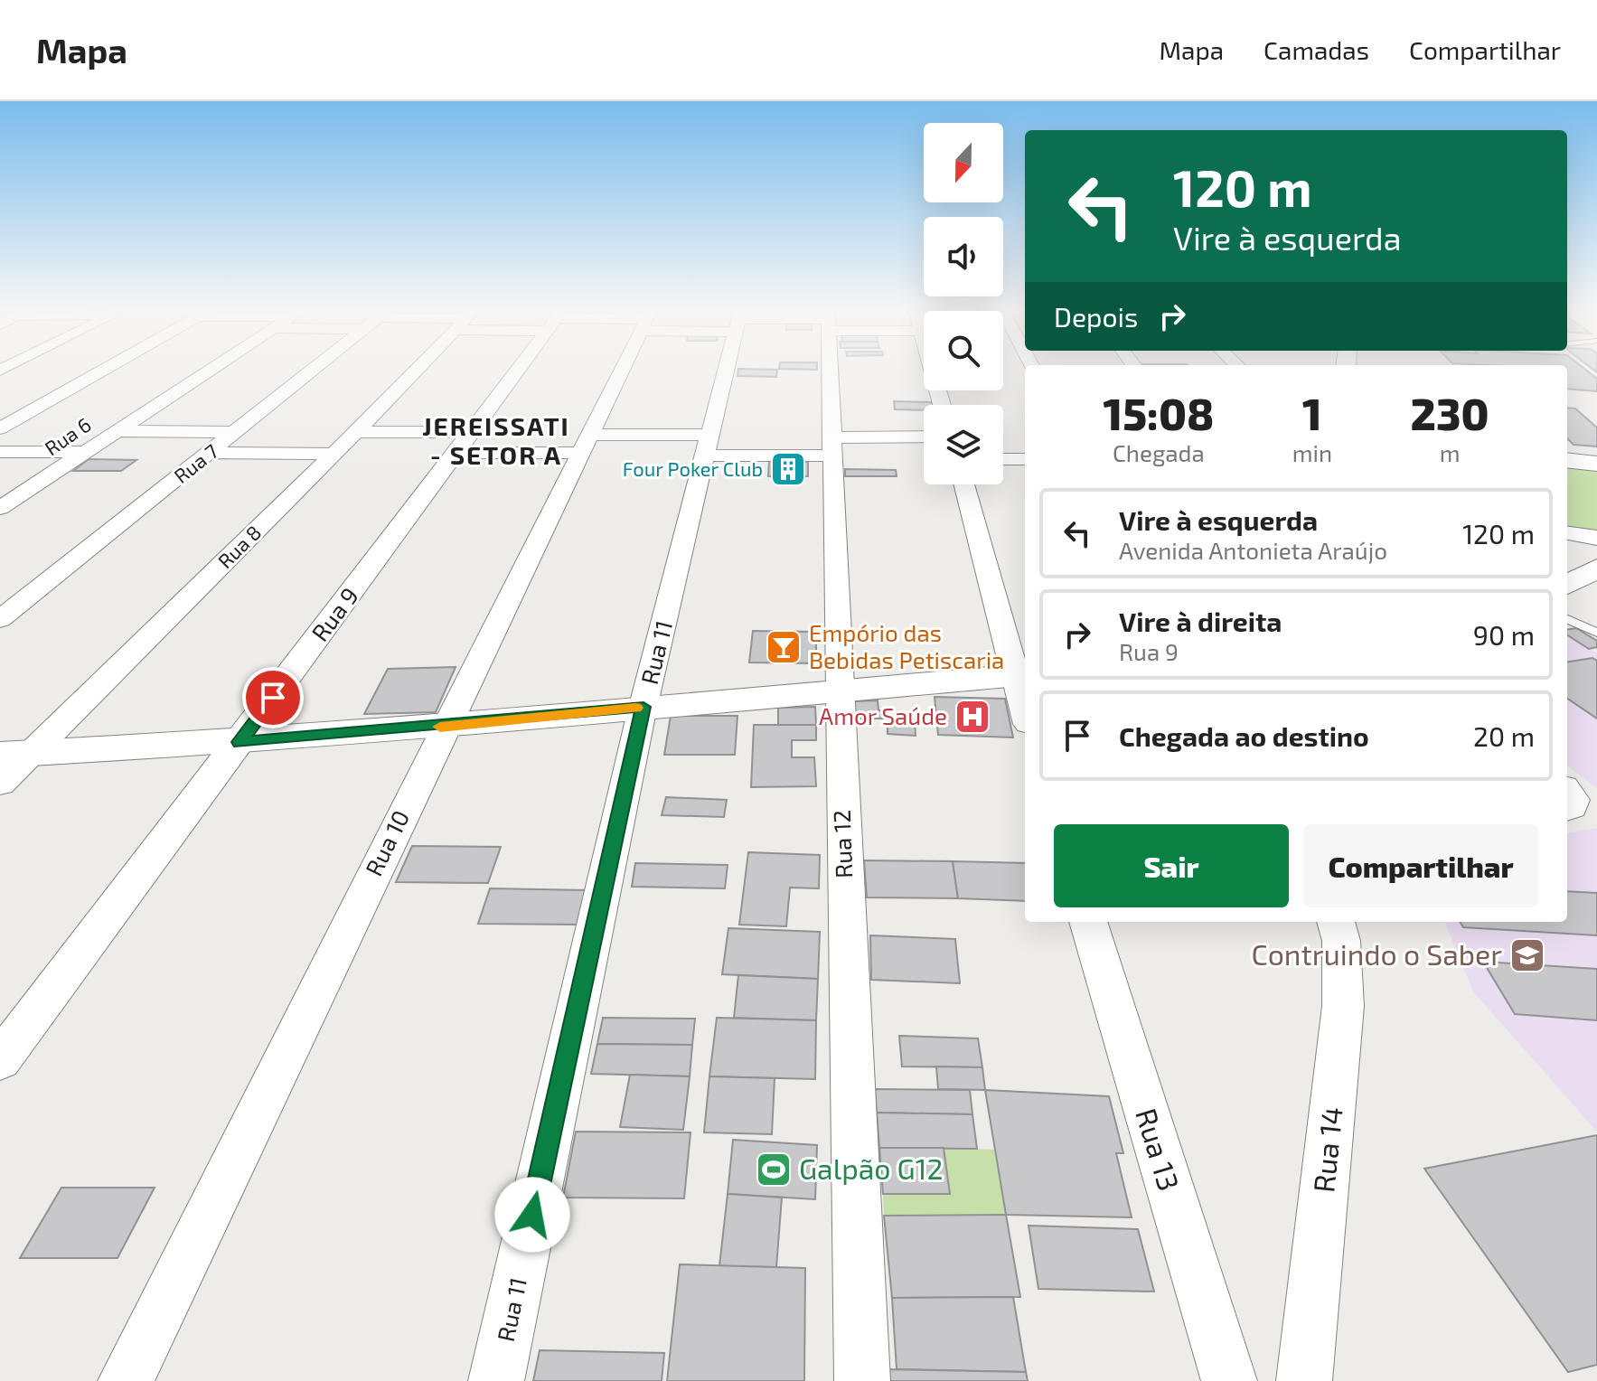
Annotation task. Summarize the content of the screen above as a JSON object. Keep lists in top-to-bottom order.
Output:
{
  "streets": {
    "street": [
      "Rua 6",
      "Rua 7",
      "Rua 8",
      "Rua 9",
      "Rua 11",
      "Rua 10",
      "Rua 12",
      "Rua 13",
      "Rua 14"
    ]
  },
  "districts": ["JEREISSATI - SETOR A"],
  "places": {
    "building": ["Four Poker Club"],
    "bar": ["Empório das Bebidas Petiscaria"],
    "hospital": ["Amor Saúde"],
    "school or university": ["Contruindo o Saber"],
    "sports": ["Galpão G12"]
  },
  "north": "bottom",
  "page": {
    "header": "Mapa",
    "nav": ["Mapa", "Camadas", "Compartilhar"],
    "turn": ["120 m", "Vire à esquerda"],
    "then": "Depois",
    "eta": [
      "15:08",
      "Chegada",
      "1",
      "min",
      "230",
      "m"
    ],
    "list": [
      {
        "name": "Vire à esquerda",
        "note": "Avenida Antonieta Araújo",
        "value": "120 m"
      },
      {
        "name": "Vire à direita",
        "note": "Rua 9",
        "value": "90 m"
      },
      {
        "name": "Chegada ao destino",
        "value": "20 m"
      }
    ],
    "buttons": ["Sair", "Compartilhar"]
  }
}
